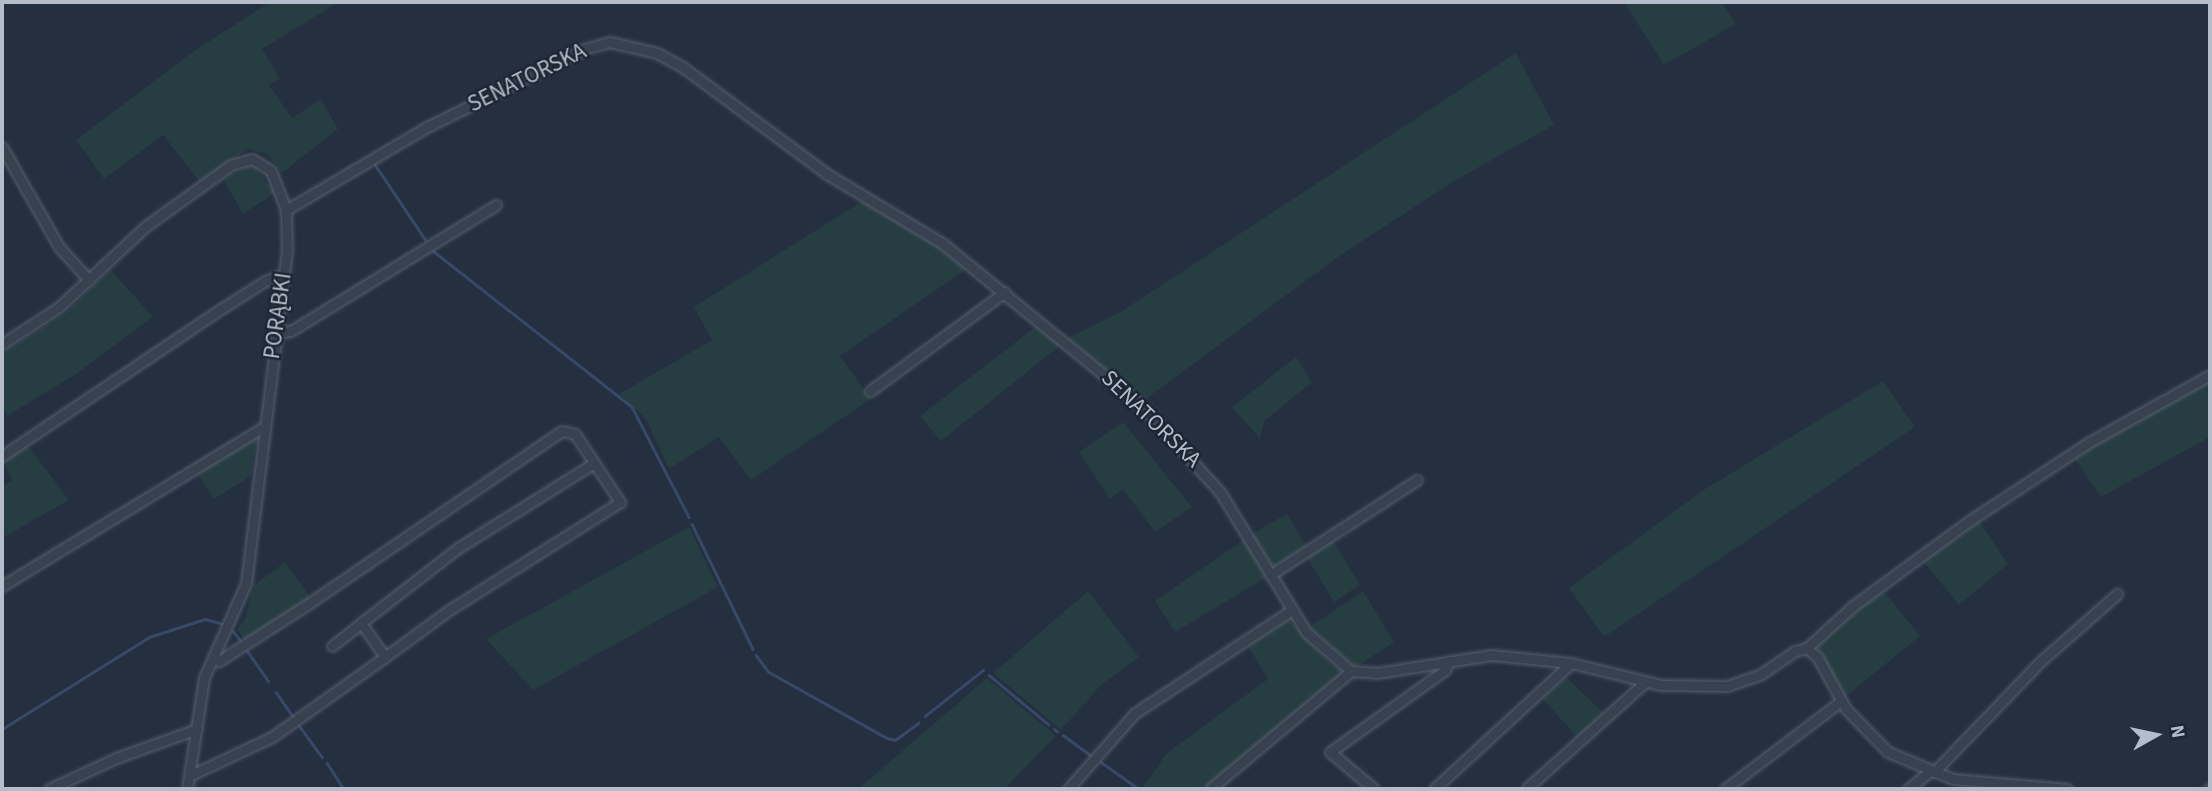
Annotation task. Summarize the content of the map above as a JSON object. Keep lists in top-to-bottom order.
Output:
{
  "streets": {
    "street": ["SENATORSKA", "PORĄBKI"]
  },
  "crossings": [
    ["SENATORSKA", "PORĄBKI"]
  ],
  "north": "right"
}
